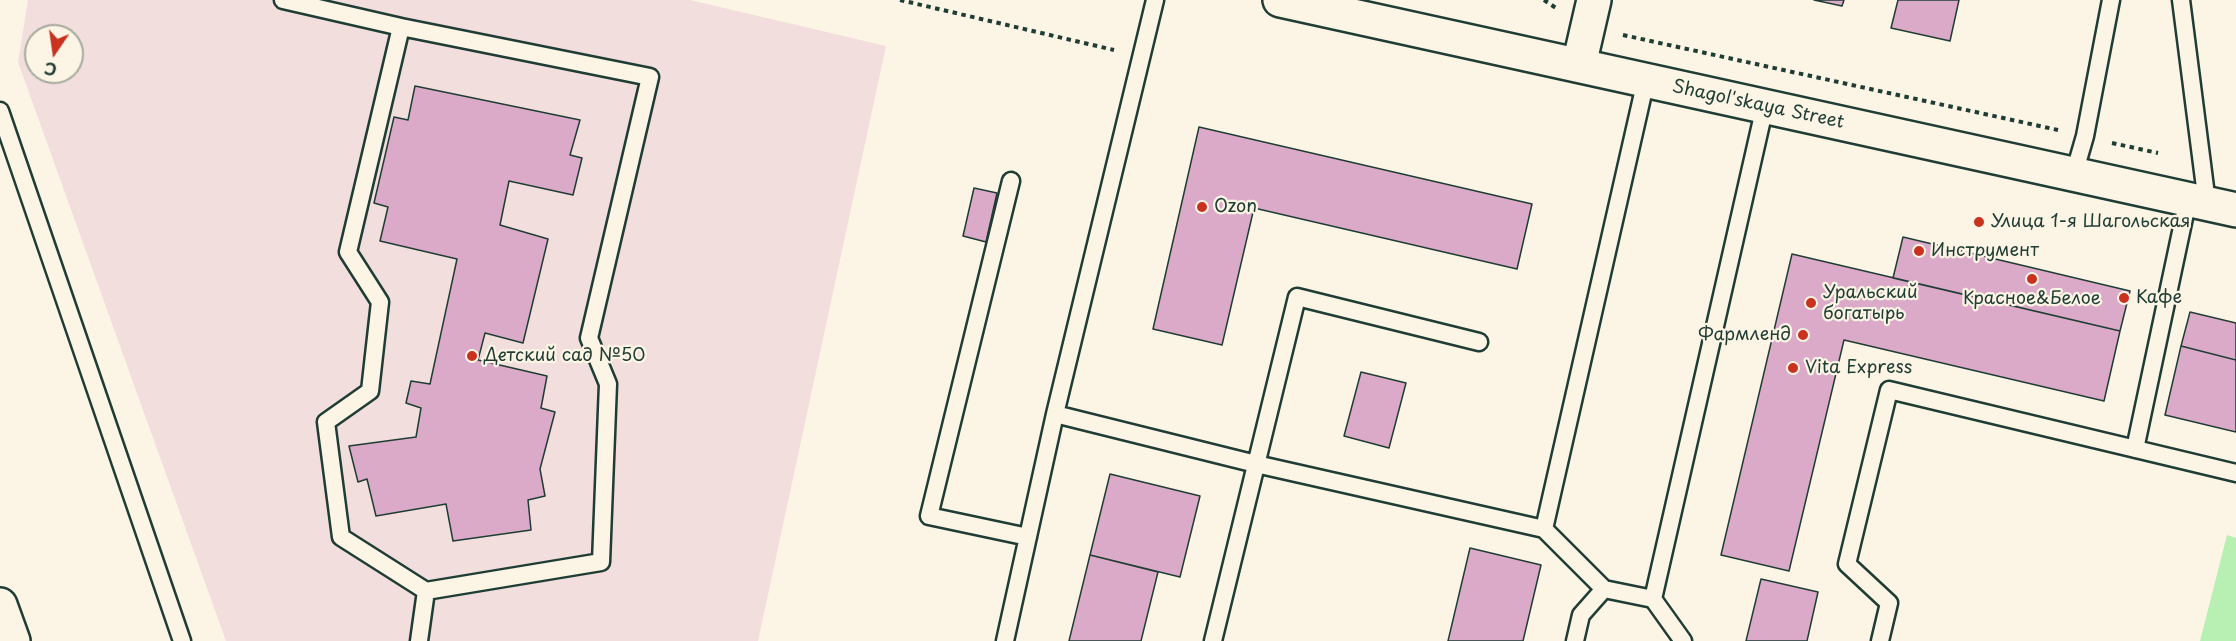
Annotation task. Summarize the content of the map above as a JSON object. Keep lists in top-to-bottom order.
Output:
{
  "streets": {
    "main road": ["Shagol'skaya Street"]
  },
  "places": [
    "Ozon",
    "Улица 1-я Шагольская",
    "Инструмент",
    "Красное&Белое",
    "Кафе",
    "Уральский богатырь",
    "Фармленд",
    "Детский сад №50",
    "Vita Express"
  ],
  "north": "bottom"
}
